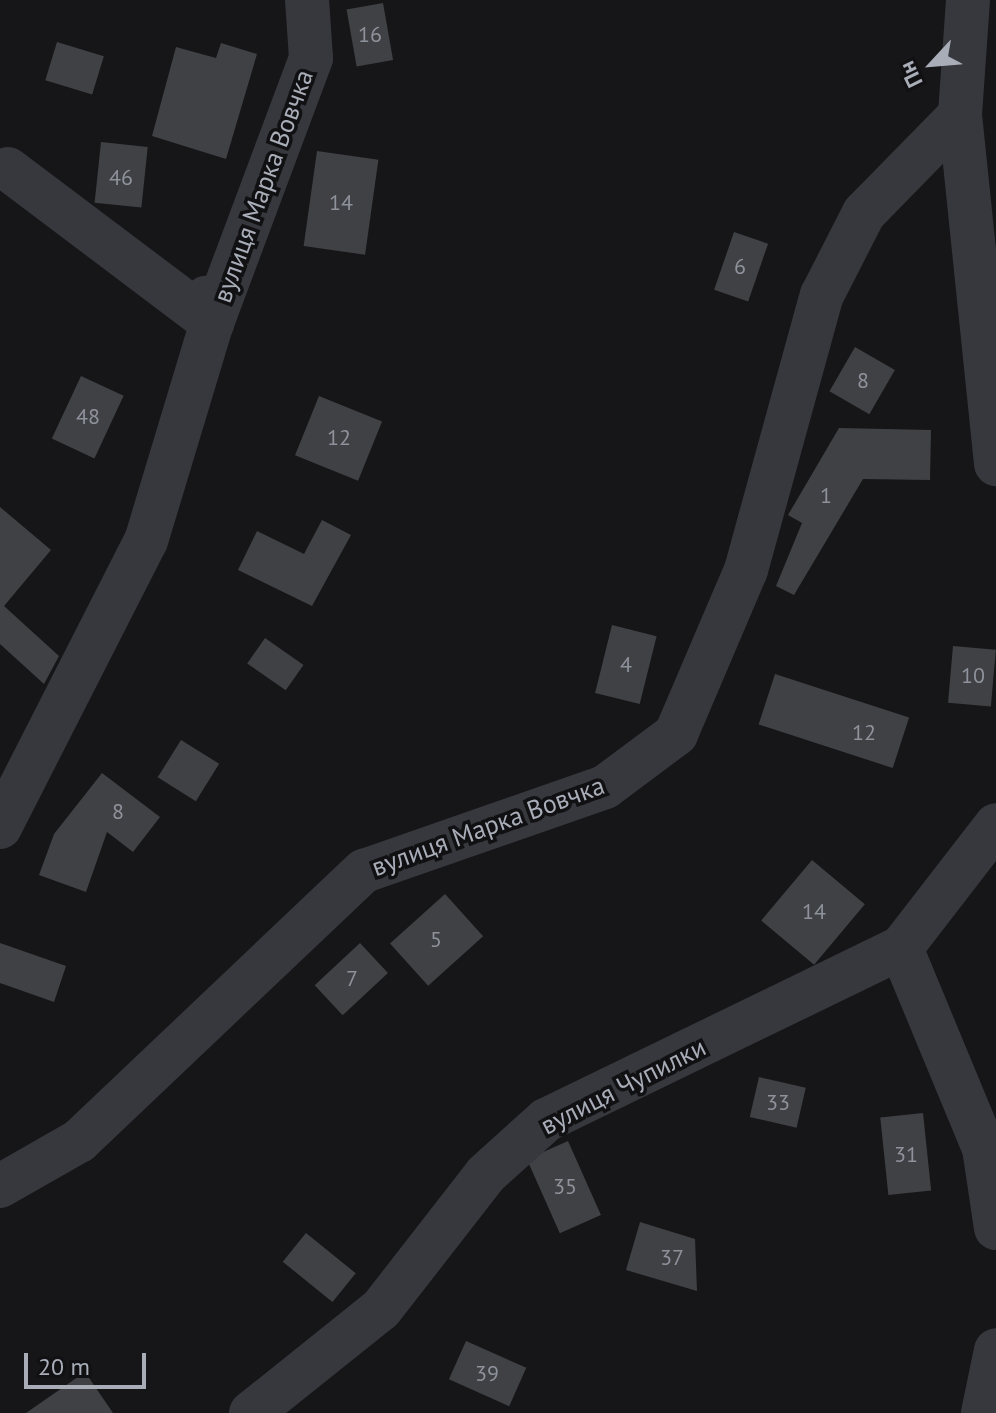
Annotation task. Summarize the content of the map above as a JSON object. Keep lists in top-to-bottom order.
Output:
{
  "streets": {
    "street": ["вулиця Марка Вовчка", "вулиця Чупилки"]
  },
  "house_numbers": [
    "16",
    "46",
    "14",
    "6",
    "8",
    "48",
    "12",
    "1",
    "4",
    "10",
    "12",
    "8",
    "14",
    "5",
    "7",
    "33",
    "31",
    "35",
    "37",
    "39"
  ],
  "scale_bar": "20 m",
  "north": "bottom left"
}
